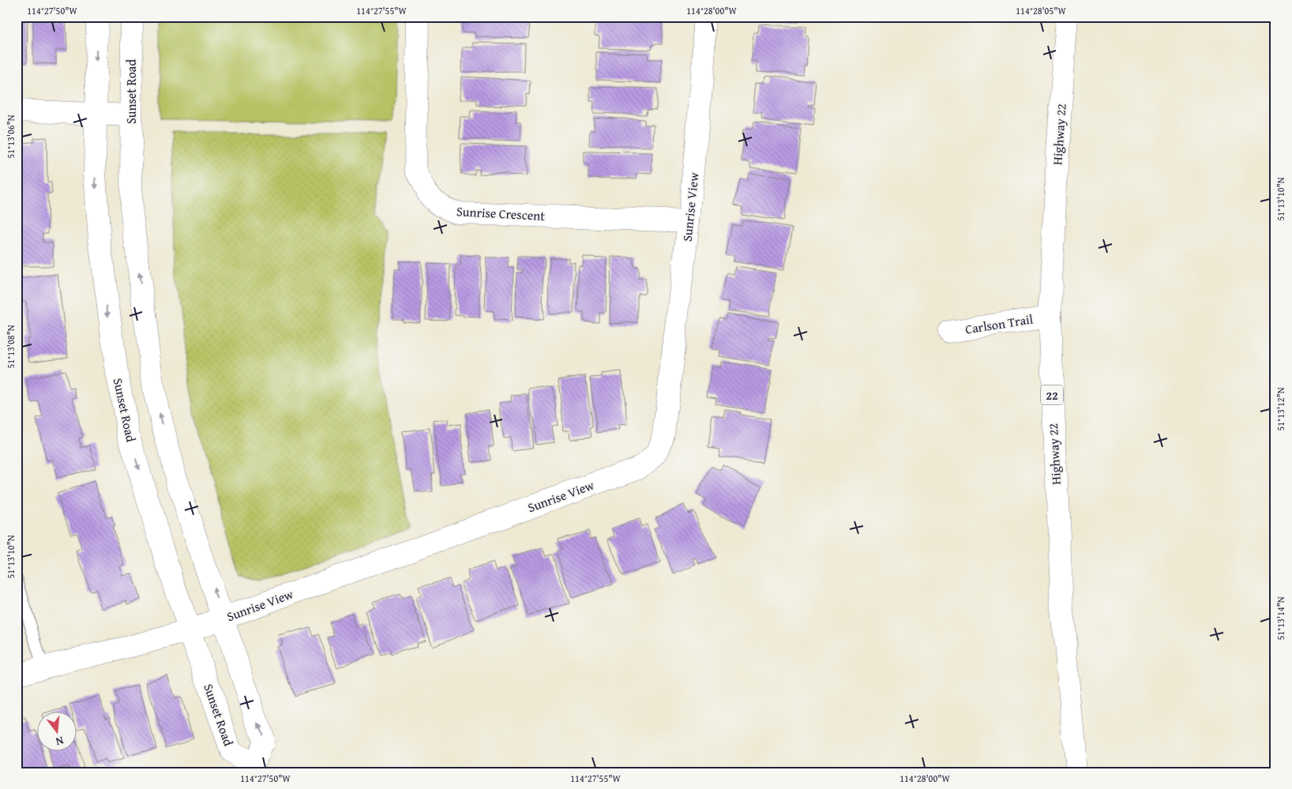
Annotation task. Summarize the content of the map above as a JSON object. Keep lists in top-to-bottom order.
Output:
{
  "streets": {
    "street": [
      "Sunset Road",
      "Highway 22",
      "Sunrise View",
      "Sunrise Crescent",
      "Carlson Trail",
      "22"
    ]
  },
  "crossings": [
    ["Sunset Road", "Sunrise View"],
    ["Highway 22", "Carlson Trail"],
    ["Sunrise View", "Sunrise Crescent"]
  ],
  "north": "bottom",
  "coordinates": [
    "114°27'50\"W",
    "114°27'55\"W",
    "114°28'00\"W",
    "114°28'05\"W",
    "51°13'06\"N",
    "51°13'10\"N",
    "51°13'08\"N",
    "51°13'12\"N",
    "51°13'14\"N"
  ]
}
